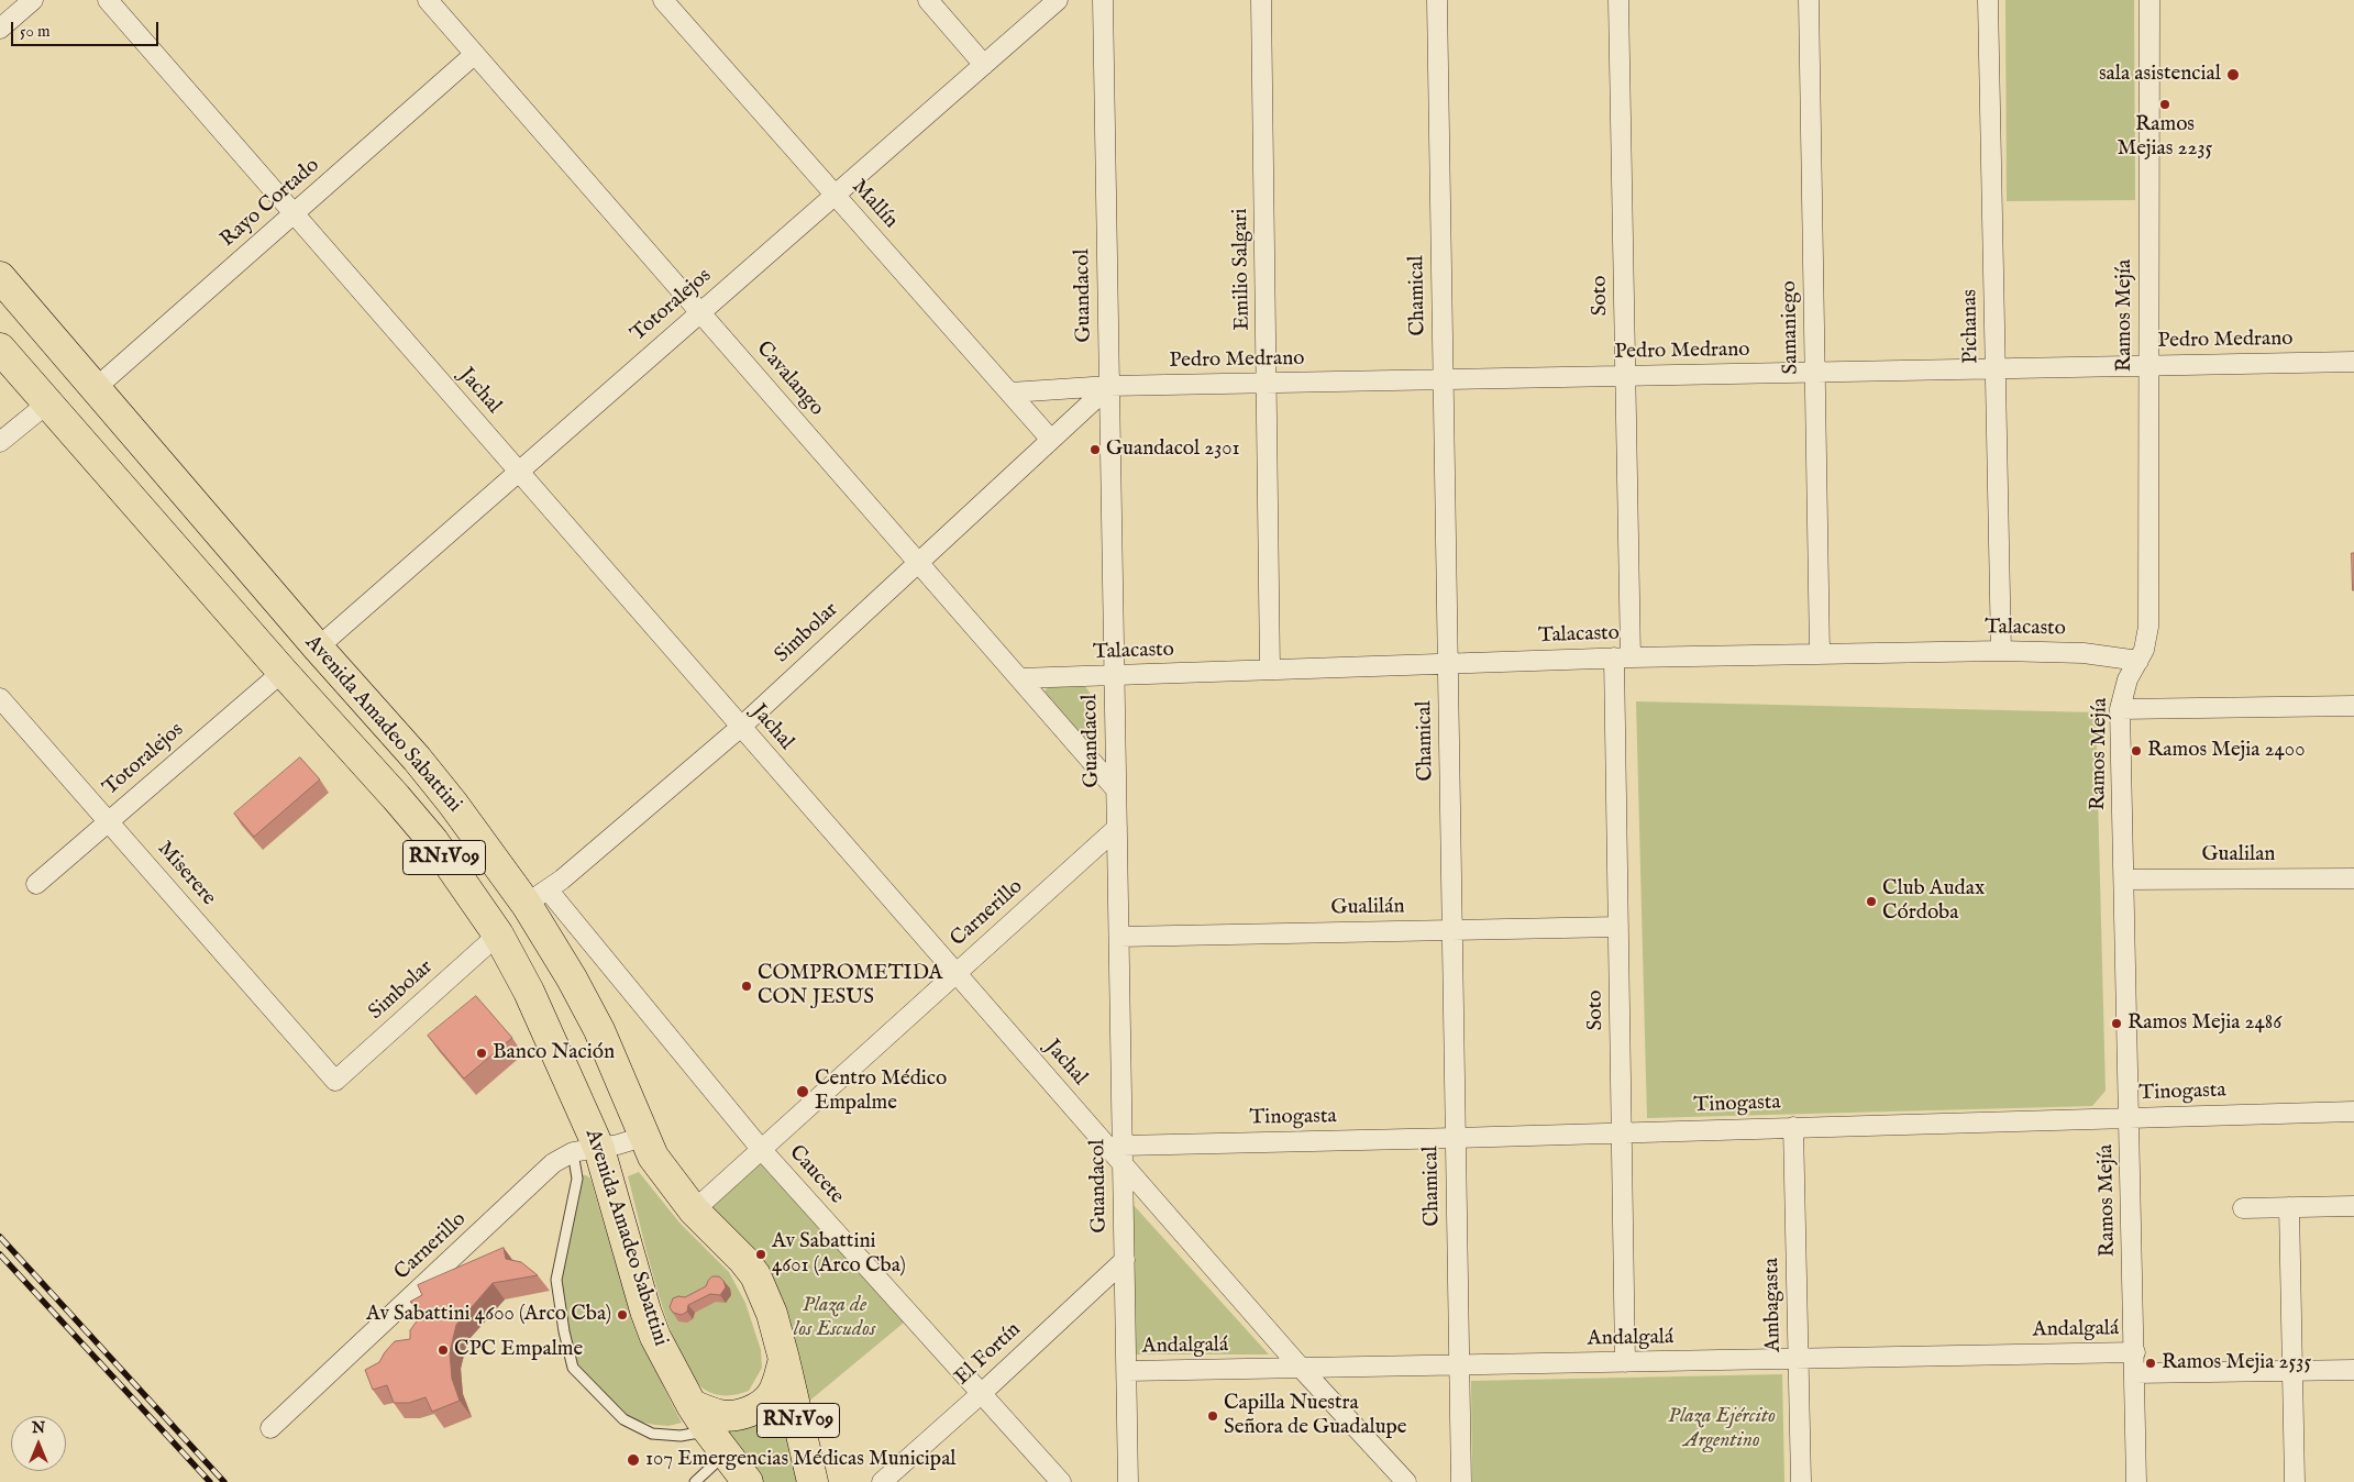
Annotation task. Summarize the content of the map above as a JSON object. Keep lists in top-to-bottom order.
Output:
{
  "streets": {
    "main road": ["Avenida Amadeo Sabattini", "RN1V09"],
    "street": [
      "Rayo Cortado",
      "Mallín",
      "Emilio Salgari",
      "Guandacol",
      "Chamical",
      "Soto",
      "Totoralejos",
      "Ramos Mejía",
      "Pichanas",
      "Samaniego",
      "Pedro Medrano",
      "Cavalango",
      "Jachal",
      "Talacasto",
      "Simbolar",
      "Gualilan",
      "Miserere",
      "Gualilán",
      "Carnerillo",
      "Tinogasta",
      "Caucete",
      "Ambagasta",
      "Andalgalá",
      "El Fortín"
    ]
  },
  "crossings": [
    ["Rayo Cortado", "Cavalango"],
    ["Rayo Cortado", "Jachal"],
    ["Rayo Cortado", "Avenida Amadeo Sabattini"],
    ["Mallín", "Totoralejos"],
    ["Mallín", "Pedro Medrano"],
    ["Mallín", "Simbolar"],
    ["Emilio Salgari", "Pedro Medrano"],
    ["Emilio Salgari", "Talacasto"],
    ["Guandacol", "Pedro Medrano"],
    ["Guandacol", "Cavalango"],
    ["Guandacol", "Jachal"],
    ["Guandacol", "Talacasto"],
    ["Guandacol", "Simbolar"],
    ["Guandacol", "Gualilán"],
    ["Guandacol", "Carnerillo"],
    ["Guandacol", "Tinogasta"],
    ["Guandacol", "Andalgalá"],
    ["Guandacol", "El Fortín"],
    ["Chamical", "Pedro Medrano"],
    ["Chamical", "Talacasto"],
    ["Chamical", "Gualilán"],
    ["Chamical", "Tinogasta"],
    ["Chamical", "Andalgalá"],
    ["Soto", "Pedro Medrano"],
    ["Soto", "Talacasto"],
    ["Soto", "Gualilán"],
    ["Soto", "Tinogasta"],
    ["Soto", "Andalgalá"],
    ["Totoralejos", "Cavalango"],
    ["Totoralejos", "Jachal"],
    ["Totoralejos", "Avenida Amadeo Sabattini"],
    ["Totoralejos", "Miserere"],
    ["Ramos Mejía", "Pedro Medrano"],
    ["Ramos Mejía", "Talacasto"],
    ["Ramos Mejía", "Gualilan"],
    ["Ramos Mejía", "Tinogasta"],
    ["Ramos Mejía", "Andalgalá"],
    ["Pichanas", "Pedro Medrano"],
    ["Pichanas", "Talacasto"],
    ["Samaniego", "Pedro Medrano"],
    ["Samaniego", "Talacasto"],
    ["Pedro Medrano", "Simbolar"],
    ["Cavalango", "Talacasto"],
    ["Cavalango", "Simbolar"],
    ["Jachal", "Simbolar"],
    ["Jachal", "Carnerillo"],
    ["Jachal", "Andalgalá"],
    ["Simbolar", "Avenida Amadeo Sabattini"],
    ["Simbolar", "Miserere"],
    ["Simbolar", "Caucete"],
    ["Avenida Amadeo Sabattini", "Carnerillo"],
    ["Avenida Amadeo Sabattini", "Caucete"],
    ["Carnerillo", "Caucete"],
    ["Tinogasta", "Ambagasta"],
    ["Caucete", "El Fortín"],
    ["Ambagasta", "Andalgalá"]
  ],
  "parks": ["Plaza de los Escudos", "Plaza Ejército Argentino"],
  "places": [
    "sala asistencial",
    "Ramos Mejias 2235",
    "Guandacol 2301",
    "Ramos Mejia 2400",
    "Club Audax Córdoba",
    "COMPROMETIDA CON JESUS",
    "Ramos Mejia 2486",
    "Banco Nación",
    "Centro Médico Empalme",
    "Av Sabattini 4601 (Arco Cba)",
    "Av Sabattini 4600 (Arco Cba)",
    "CPC Empalme",
    "Ramos Mejia 2535",
    "Capilla Nuestra Señora de Guadalupe",
    "107 Emergencias Médicas Municipal"
  ],
  "scale_bar": "50 m",
  "north": "top"
}
